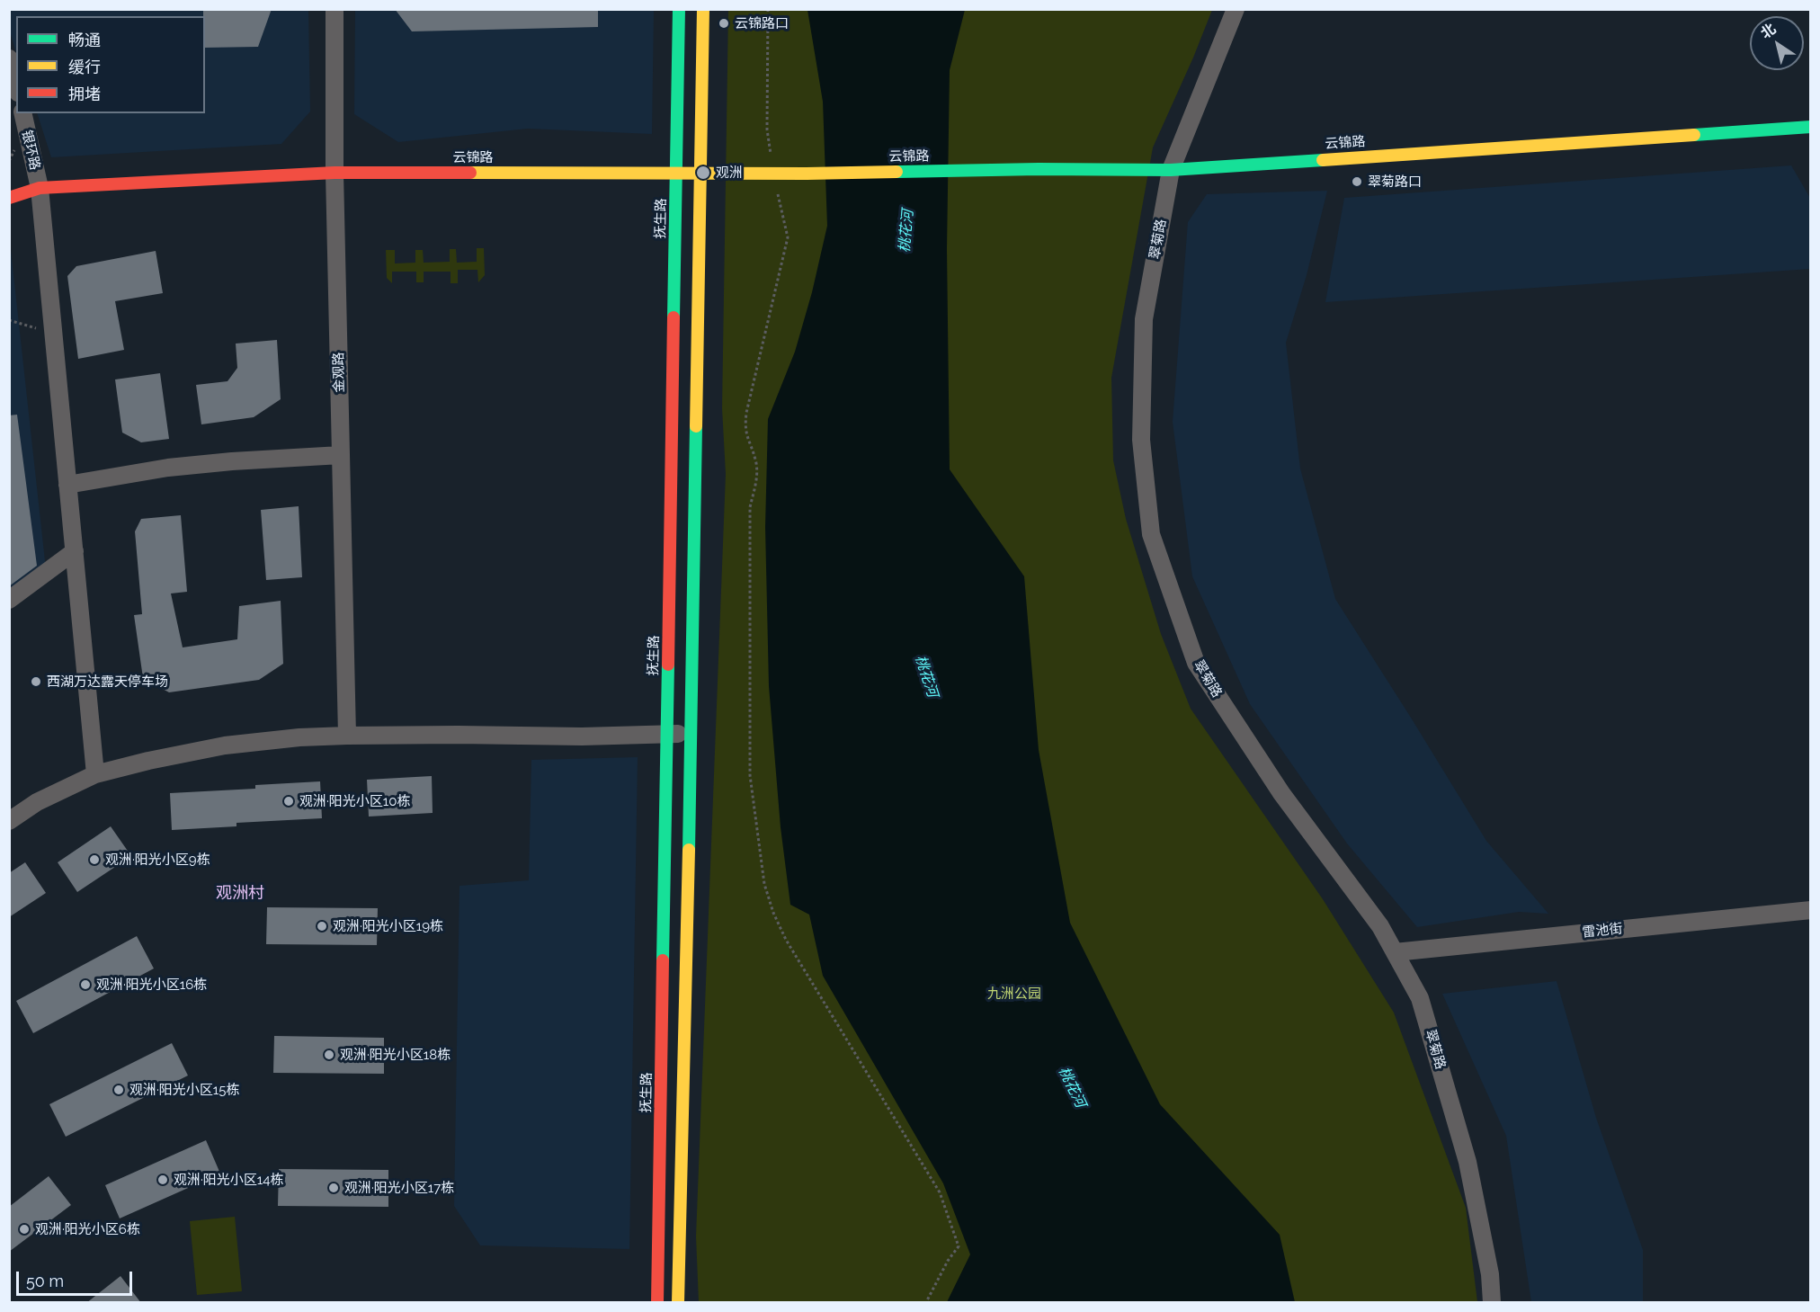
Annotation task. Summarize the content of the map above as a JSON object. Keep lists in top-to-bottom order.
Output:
{
  "streets": {
    "main road": ["云锦路", "抚生路"],
    "street": [
      "银环路",
      "翠菊路",
      "金观路",
      "雷池街"
    ]
  },
  "crossings": [
    ["云锦路", "银环路"],
    ["云锦路", "抚生路"],
    ["云锦路", "翠菊路"],
    ["云锦路", "金观路"],
    ["翠菊路", "雷池街"]
  ],
  "districts": ["观洲村"],
  "water": ["桃花河"],
  "parks": ["九洲公园"],
  "places": [
    "云锦路口",
    "观洲",
    "翠菊路口",
    "西湖万达露天停车场",
    "观洲·阳光小区10栋",
    "观洲·阳光小区9栋",
    "观洲·阳光小区19栋",
    "观洲·阳光小区16栋",
    "观洲·阳光小区18栋",
    "观洲·阳光小区15栋",
    "观洲·阳光小区14栋",
    "观洲·阳光小区17栋",
    "观洲·阳光小区6栋"
  ],
  "legend": ["畅通", "缓行", "拥堵"],
  "scale_bar": "50 m",
  "north": "top left"
}
